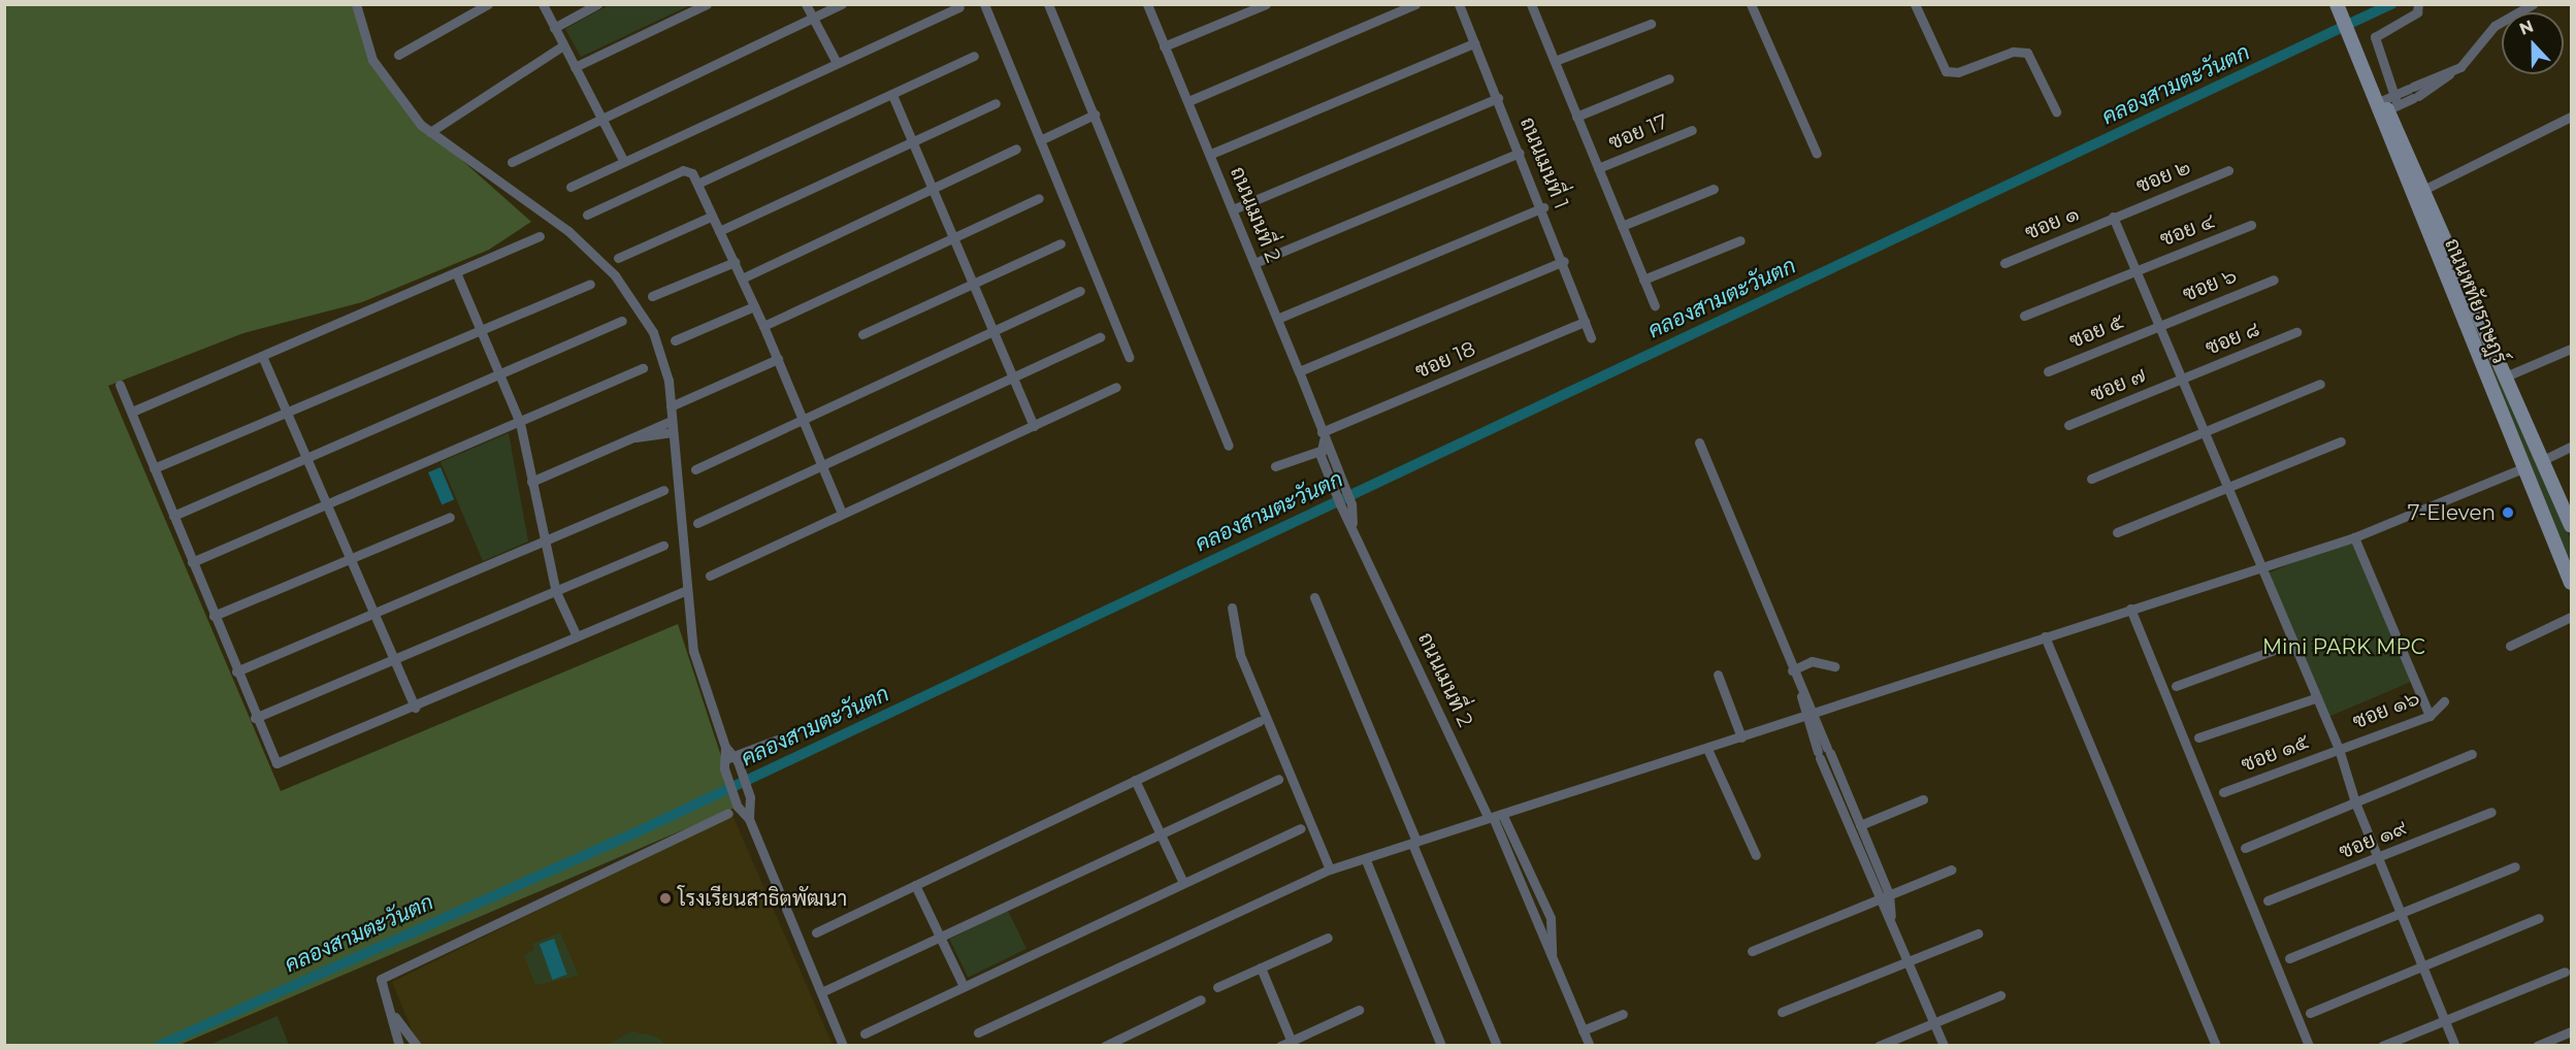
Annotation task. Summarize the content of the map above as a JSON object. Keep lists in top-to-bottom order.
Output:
{
  "streets": {
    "main road": ["ถนนหทัยราษฎร์"],
    "street": [
      "ซอย 17",
      "ถนนเมนที่ 1",
      "ซอย ๒",
      "ถนนเมนที่ 2",
      "ซอย ๑",
      "ซอย ๔",
      "ซอย ๖",
      "ซอย ๕",
      "ซอย ๘",
      "ซอย 18",
      "ซอย ๗",
      "ซอย ๑๖",
      "ซอย ๑๕",
      "ซอย ๑๙"
    ]
  },
  "crossings": [
    ["ถนนเมนที่ 1", "ซอย 18"],
    ["ซอย ๒", "ซอย ๑"],
    ["ถนนเมนที่ 2", "ซอย 18"],
    ["ซอย ๖", "ซอย ๕"],
    ["ซอย ๘", "ซอย ๗"],
    ["ซอย ๑๖", "ซอย ๑๕"]
  ],
  "water": ["คลองสามตะวันตก"],
  "parks": ["Mini PARK MPC"],
  "places": ["7-Eleven", "โรงเรียนสาธิตพัฒนา"],
  "north": "top"
}
